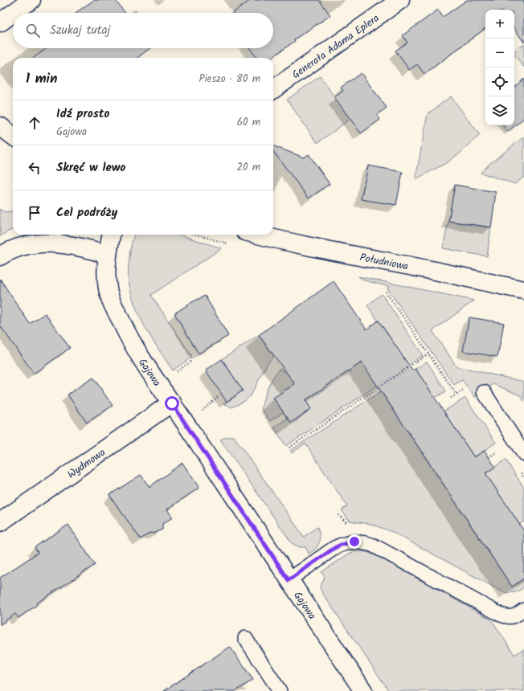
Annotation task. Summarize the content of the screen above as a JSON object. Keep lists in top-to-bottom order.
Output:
{
  "streets": {
    "street": [
      "Generała Adama Eplera",
      "Południowa",
      "Gajowa",
      "Wydmowa"
    ]
  },
  "crossings": [
    ["Gajowa", "Wydmowa"]
  ],
  "page": {
    "map_buttons": ["+", "−"],
    "search": "Szukaj tutaj",
    "heading": ["1 min", "Pieszo · 80 m"],
    "list": [
      ["Idź prosto", "Gajowa", "60 m"],
      ["Skręć w lewo", "20 m"],
      "Cel podróży"
    ]
  }
}
